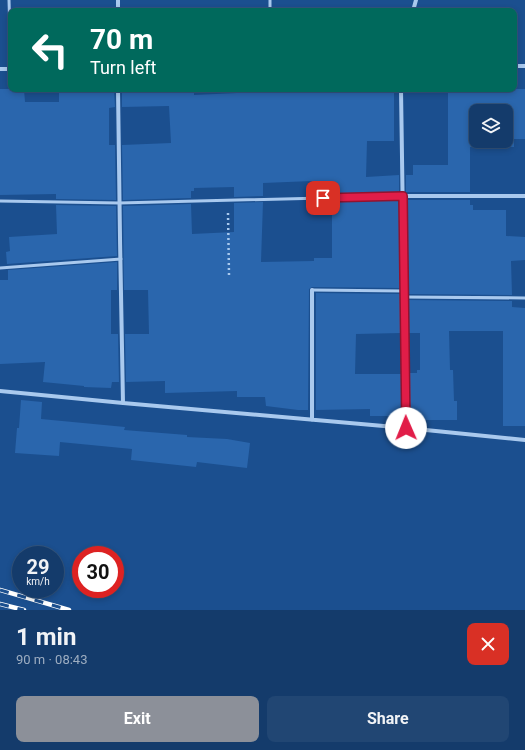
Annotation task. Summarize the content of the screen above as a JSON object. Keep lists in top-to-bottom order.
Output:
{
  "page": {
    "turn": ["70 m", "Turn left"],
    "speed": "29 km/h",
    "limit": "30",
    "heading": ["1 min", "90 m · 08:43"],
    "buttons": ["Exit", "Share"]
  }
}
